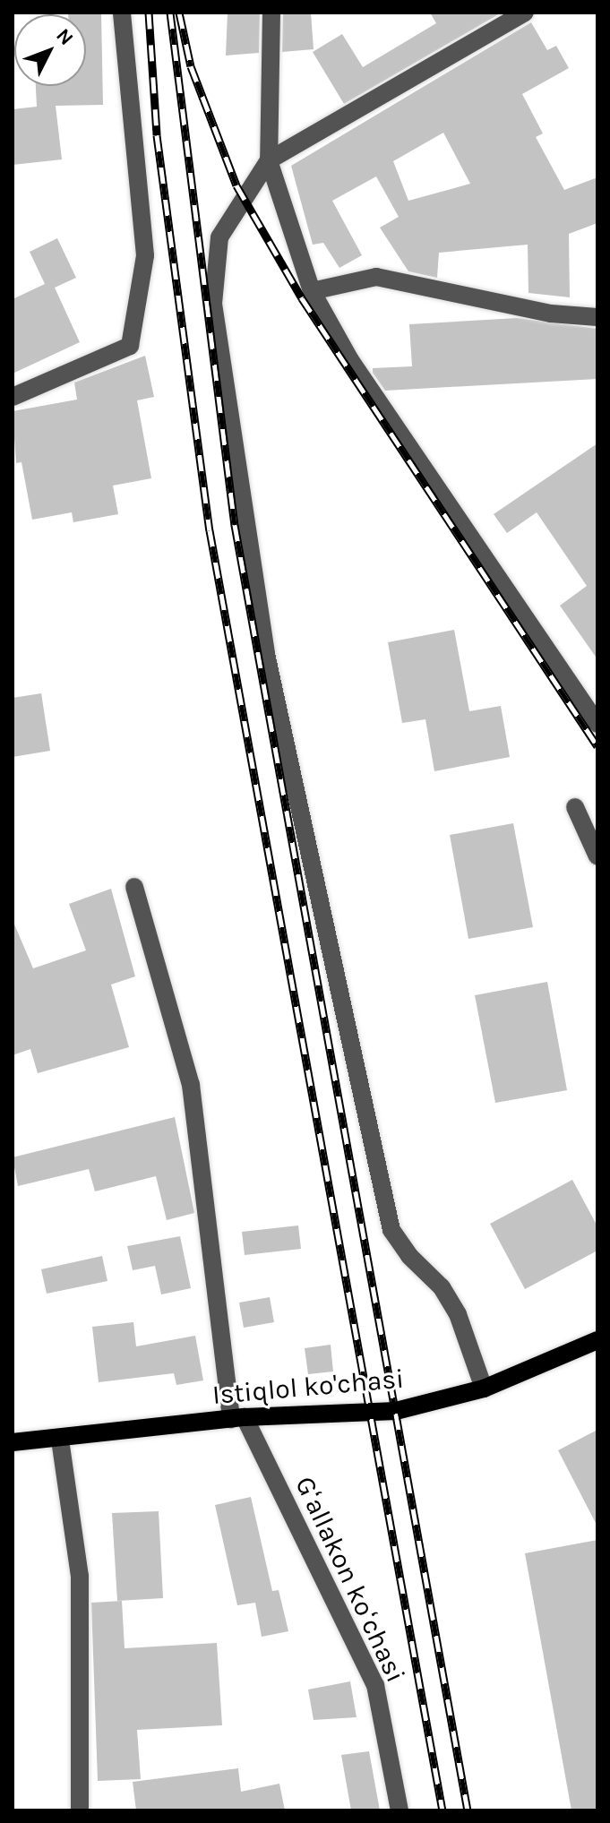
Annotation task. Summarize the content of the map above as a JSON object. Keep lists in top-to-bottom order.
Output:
{
  "streets": {
    "main road": ["Istiqlol ko'chasi"],
    "street": ["Gʻallakon koʻchasi"]
  },
  "crossings": [
    ["Istiqlol ko'chasi", "Gʻallakon koʻchasi"]
  ],
  "north": "top right"
}
